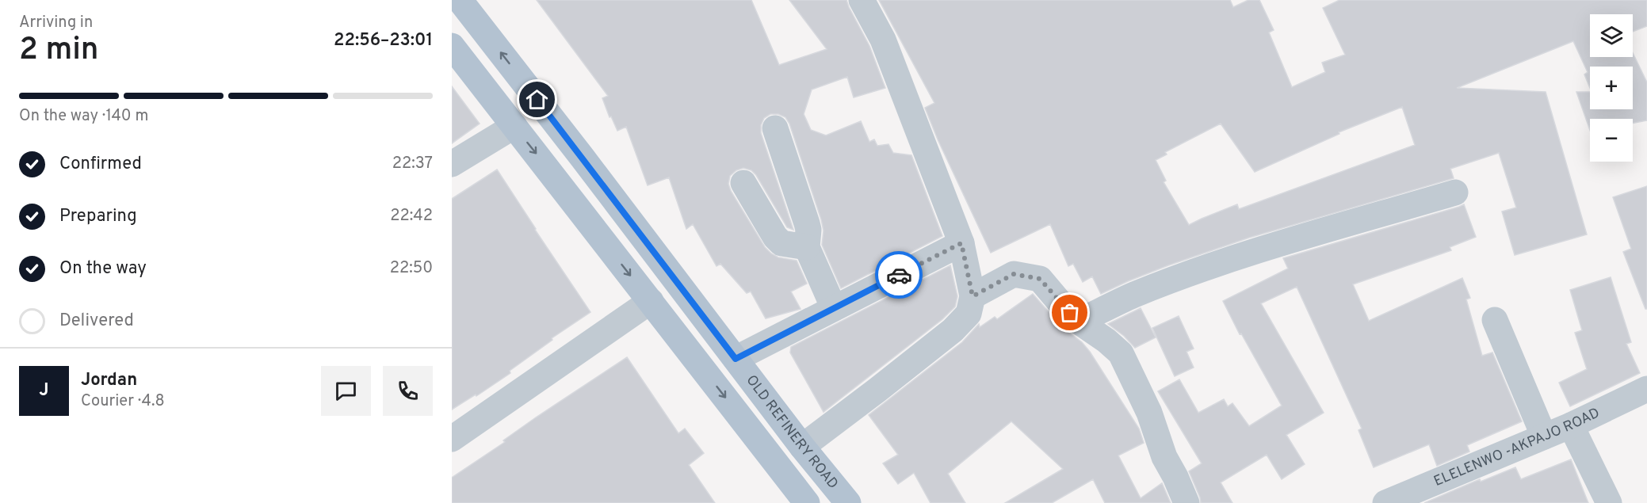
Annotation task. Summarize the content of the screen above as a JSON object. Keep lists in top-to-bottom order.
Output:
{
  "streets": {
    "main road": ["OLD REFINERY ROAD"],
    "street": ["ELELENWO -AKPAJO ROAD"]
  },
  "page": {
    "heading": ["2 min", "Arriving in", "22:56–23:01"],
    "panel": ["Jordan", "Courier · 4.8"],
    "map_buttons": ["+", "−"],
    "bar": "On the way · 140 m",
    "list": [
      ["Confirmed", "22:37"],
      ["Preparing", "22:42"],
      ["On the way", "22:50"],
      "Delivered"
    ],
    "round": "J"
  }
}
